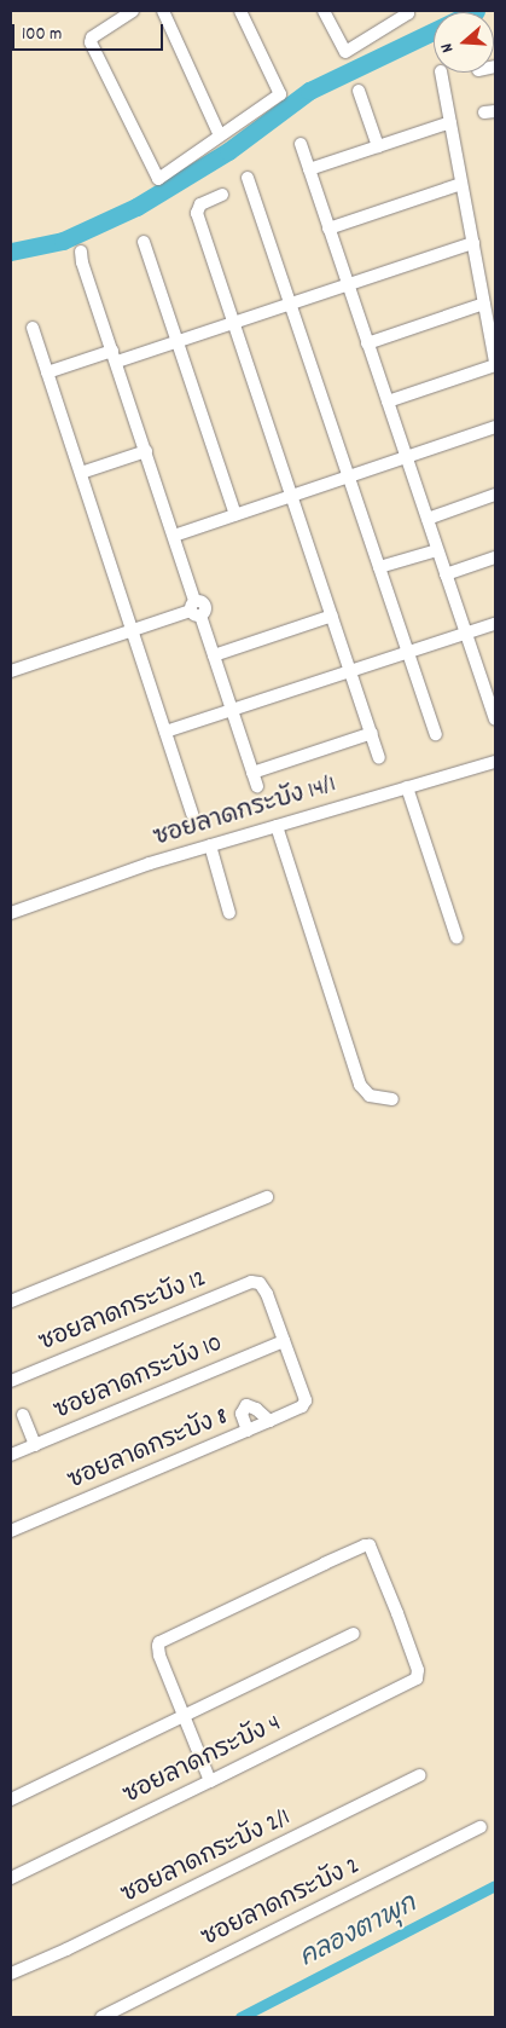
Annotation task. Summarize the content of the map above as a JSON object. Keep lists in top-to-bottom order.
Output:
{
  "streets": {
    "street": [
      "ซอยลาดกระบัง 14/1",
      "ซอยลาดกระบัง 12",
      "ซอยลาดกระบัง 10",
      "ซอยลาดกระบัง 8",
      "ซอยลาดกระบัง 4",
      "ซอยลาดกระบัง 2/1",
      "ซอยลาดกระบัง 2"
    ]
  },
  "crossings": [
    ["ซอยลาดกระบัง 12", "ซอยลาดกระบัง 10"],
    ["ซอยลาดกระบัง 12", "ซอยลาดกระบัง 8"],
    ["ซอยลาดกระบัง 10", "ซอยลาดกระบัง 8"]
  ],
  "water": ["คลองตาพุก"],
  "scale_bar": "100 m",
  "north": "left"
}
